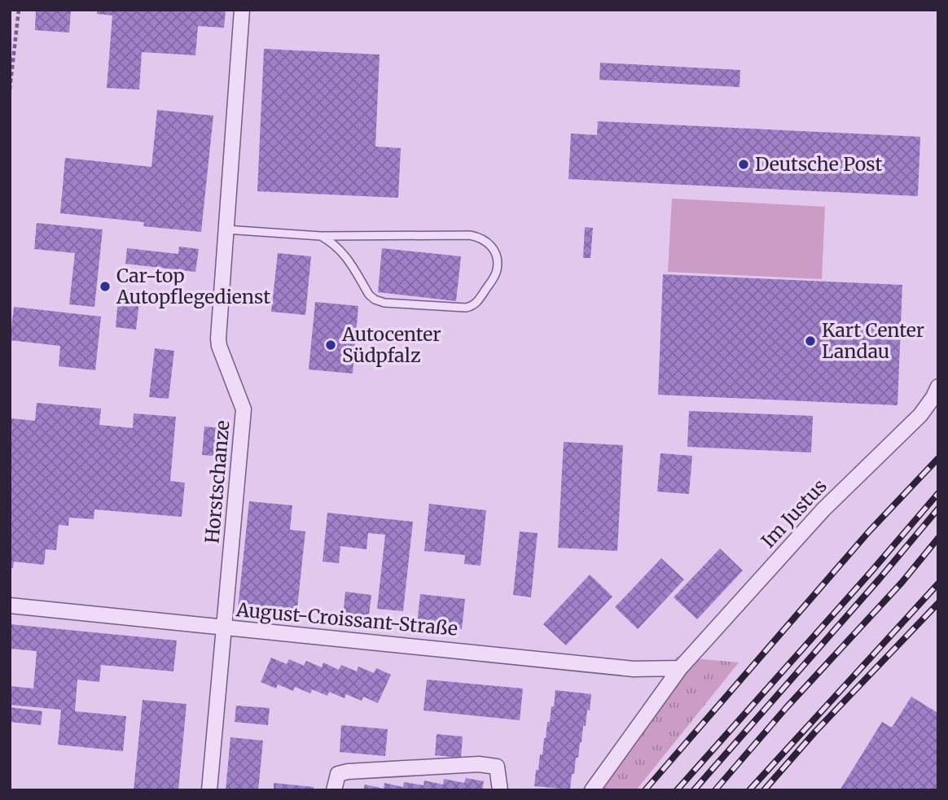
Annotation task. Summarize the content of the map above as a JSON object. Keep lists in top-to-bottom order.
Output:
{
  "streets": {
    "street": ["Horstschanze", "Im Justus", "August-Croissant-Straße"]
  },
  "crossings": [
    ["Horstschanze", "August-Croissant-Straße"],
    ["Im Justus", "August-Croissant-Straße"]
  ],
  "places": [
    "Deutsche Post",
    "Car-top Autopflegedienst",
    "Kart Center Landau",
    "Autocenter Südpfalz"
  ]
}
